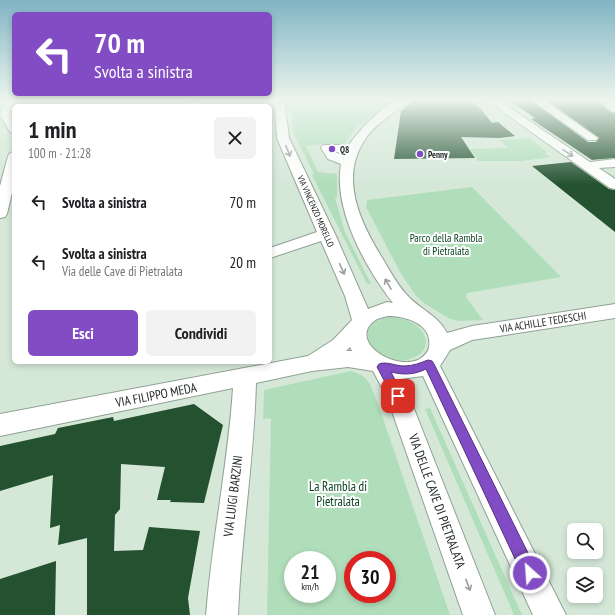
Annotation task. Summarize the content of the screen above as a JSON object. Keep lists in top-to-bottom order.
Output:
{
  "streets": {
    "street": [
      "VIA VINCENZO MORELLO",
      "VIA ACHILLE TEDESCHI",
      "VIA FILIPPO MEDA",
      "VIA LUIGI BARZINI",
      "VIA DELLE CAVE DI PIETRALATA"
    ]
  },
  "crossings": [
    ["VIA VINCENZO MORELLO", "VIA ACHILLE TEDESCHI"],
    ["VIA VINCENZO MORELLO", "VIA FILIPPO MEDA"],
    ["VIA VINCENZO MORELLO", "VIA DELLE CAVE DI PIETRALATA"],
    ["VIA ACHILLE TEDESCHI", "VIA FILIPPO MEDA"],
    ["VIA ACHILLE TEDESCHI", "VIA DELLE CAVE DI PIETRALATA"],
    ["VIA FILIPPO MEDA", "VIA LUIGI BARZINI"],
    ["VIA FILIPPO MEDA", "VIA DELLE CAVE DI PIETRALATA"]
  ],
  "one_way": ["VIA VINCENZO MORELLO"],
  "parks": ["Parco della Rambla di Pietralata", "La Rambla di Pietralata"],
  "places": ["Q8", "Penny"],
  "page": {
    "turn": ["70 m", "Svolta a sinistra"],
    "heading": ["1 min", "100 m · 21:28"],
    "list": [
      {
        "name": "Svolta a sinistra",
        "value": "70 m"
      },
      {
        "name": "Svolta a sinistra",
        "note": "Via delle Cave di Pietralata",
        "value": "20 m"
      }
    ],
    "buttons": ["Esci", "Condividi"],
    "speed": "21 km/h",
    "limit": "30"
  }
}
